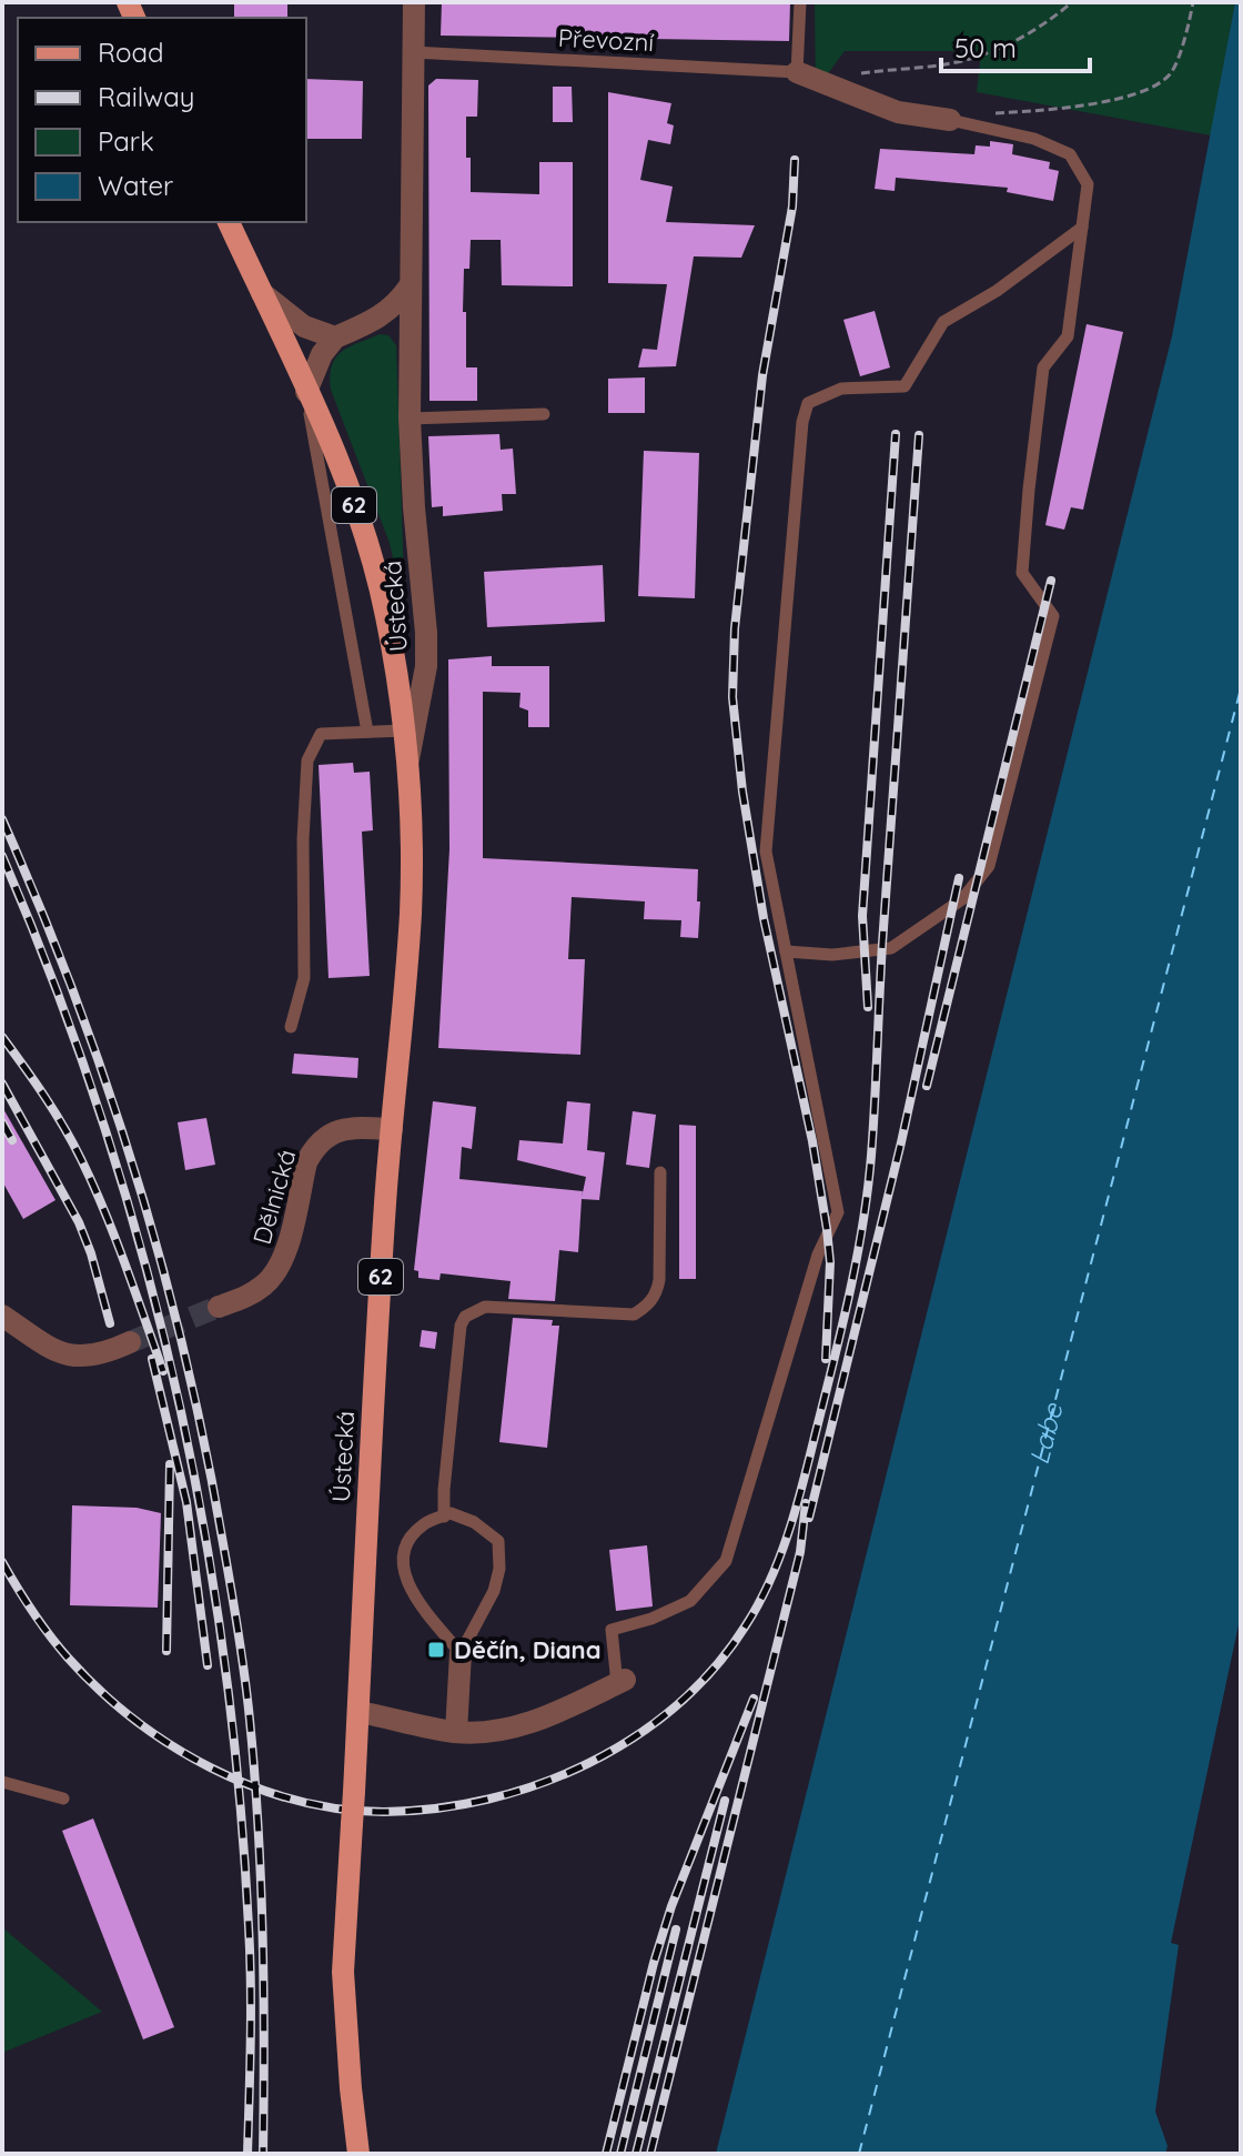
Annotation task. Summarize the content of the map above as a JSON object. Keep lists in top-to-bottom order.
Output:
{
  "streets": {
    "main road": ["62", "Ústecká"],
    "street": ["Dělnická"],
    "lane": ["Převozní"]
  },
  "crossings": [
    ["Převozní", "Ústecká"],
    ["62", "Ústecká"],
    ["Ústecká", "Dělnická"]
  ],
  "water": ["Labe"],
  "places": {
    "transit": ["Děčín, Diana"]
  },
  "legend": [
    "Road",
    "Railway",
    "Park",
    "Water"
  ],
  "scale_bar": "50 m"
}
